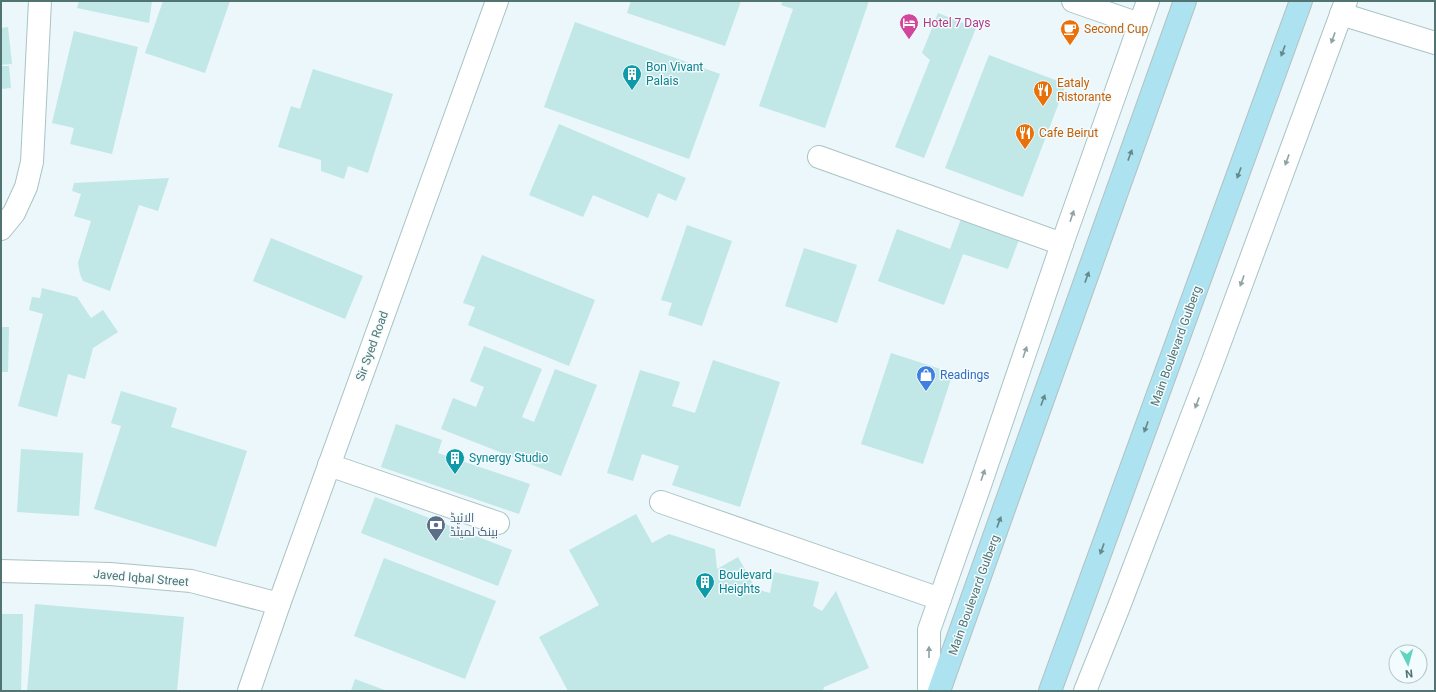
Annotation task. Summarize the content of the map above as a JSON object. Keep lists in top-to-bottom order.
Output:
{
  "streets": {
    "main road": ["Main Boulevard Gulberg"],
    "street": ["Sir Syed Road", "Javed Iqbal Street"]
  },
  "crossings": [
    ["Sir Syed Road", "Javed Iqbal Street"]
  ],
  "places": {
    "hotel": ["Hotel 7 Days"],
    "cafe": ["Second Cup"],
    "building": ["Bon Vivant Palais", "Synergy Studio", "Boulevard Heights"],
    "restaurant": ["Eataly Ristorante", "Cafe Beirut"],
    "shop": ["Readings"],
    "bank": ["الائیڈ بینک لمیٹڈ"]
  },
  "north": "bottom"
}
